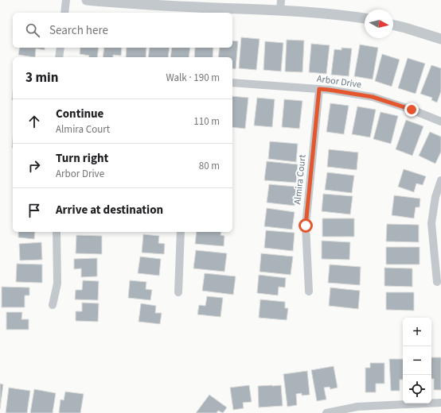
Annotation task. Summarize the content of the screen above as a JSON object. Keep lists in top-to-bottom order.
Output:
{
  "streets": {
    "street": ["Arbor Drive", "Almira Court"]
  },
  "crossings": [
    ["Arbor Drive", "Almira Court"]
  ],
  "north": "right",
  "page": {
    "search": "Search here",
    "heading": ["3 min", "Walk · 190 m"],
    "list": [
      ["Continue", "Almira Court", "110 m"],
      ["Turn right", "Arbor Drive", "80 m"],
      "Arrive at destination"
    ],
    "map_buttons": ["+", "−"]
  }
}
